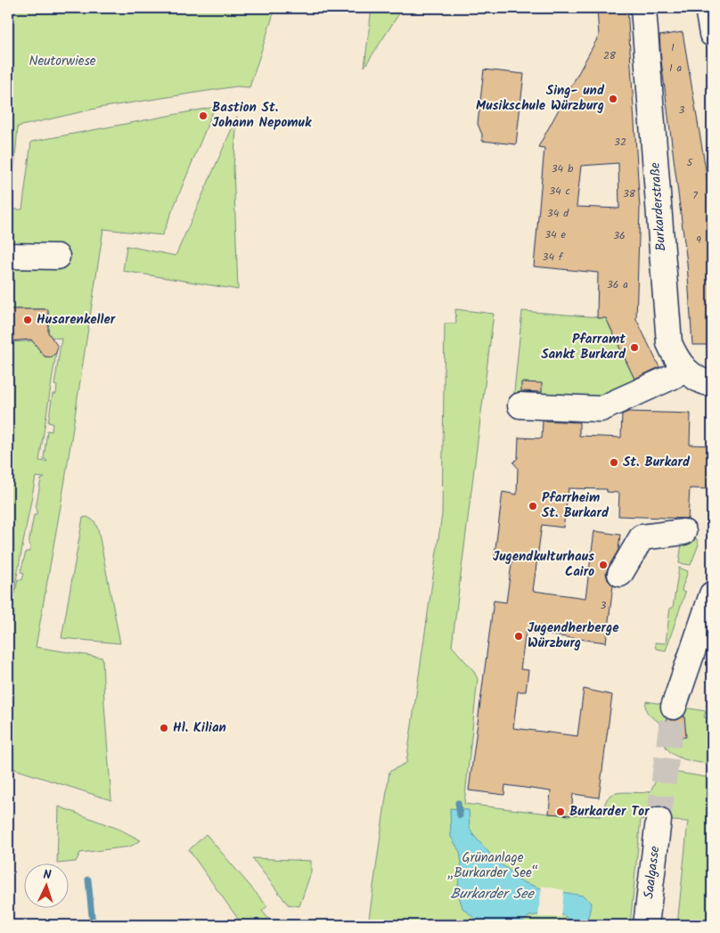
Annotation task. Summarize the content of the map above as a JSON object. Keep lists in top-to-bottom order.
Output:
{
  "streets": {
    "street": ["Burkarderstraße", "Saalgasse"]
  },
  "water": ["Burkarder See"],
  "parks": ["Neutorwiese", "Grünanlage „Burkarder See“"],
  "places": [
    "Sing- und Musikschule Würzburg",
    "Bastion St. Johann Nepomuk",
    "Husarenkeller",
    "Pfarramt Sankt Burkard",
    "St. Burkard",
    "Pfarrheim St. Burkard",
    "Jugendkulturhaus Cairo",
    "Jugendherberge Würzburg",
    "Hl. Kilian",
    "Burkarder Tor"
  ],
  "house_numbers": [
    "1",
    "28",
    "1 a",
    "3",
    "32",
    "5",
    "34 b",
    "34 c",
    "38",
    "7",
    "34 d",
    "34 e",
    "36",
    "9",
    "34 f",
    "36 a",
    "3"
  ],
  "north": "top"
}
